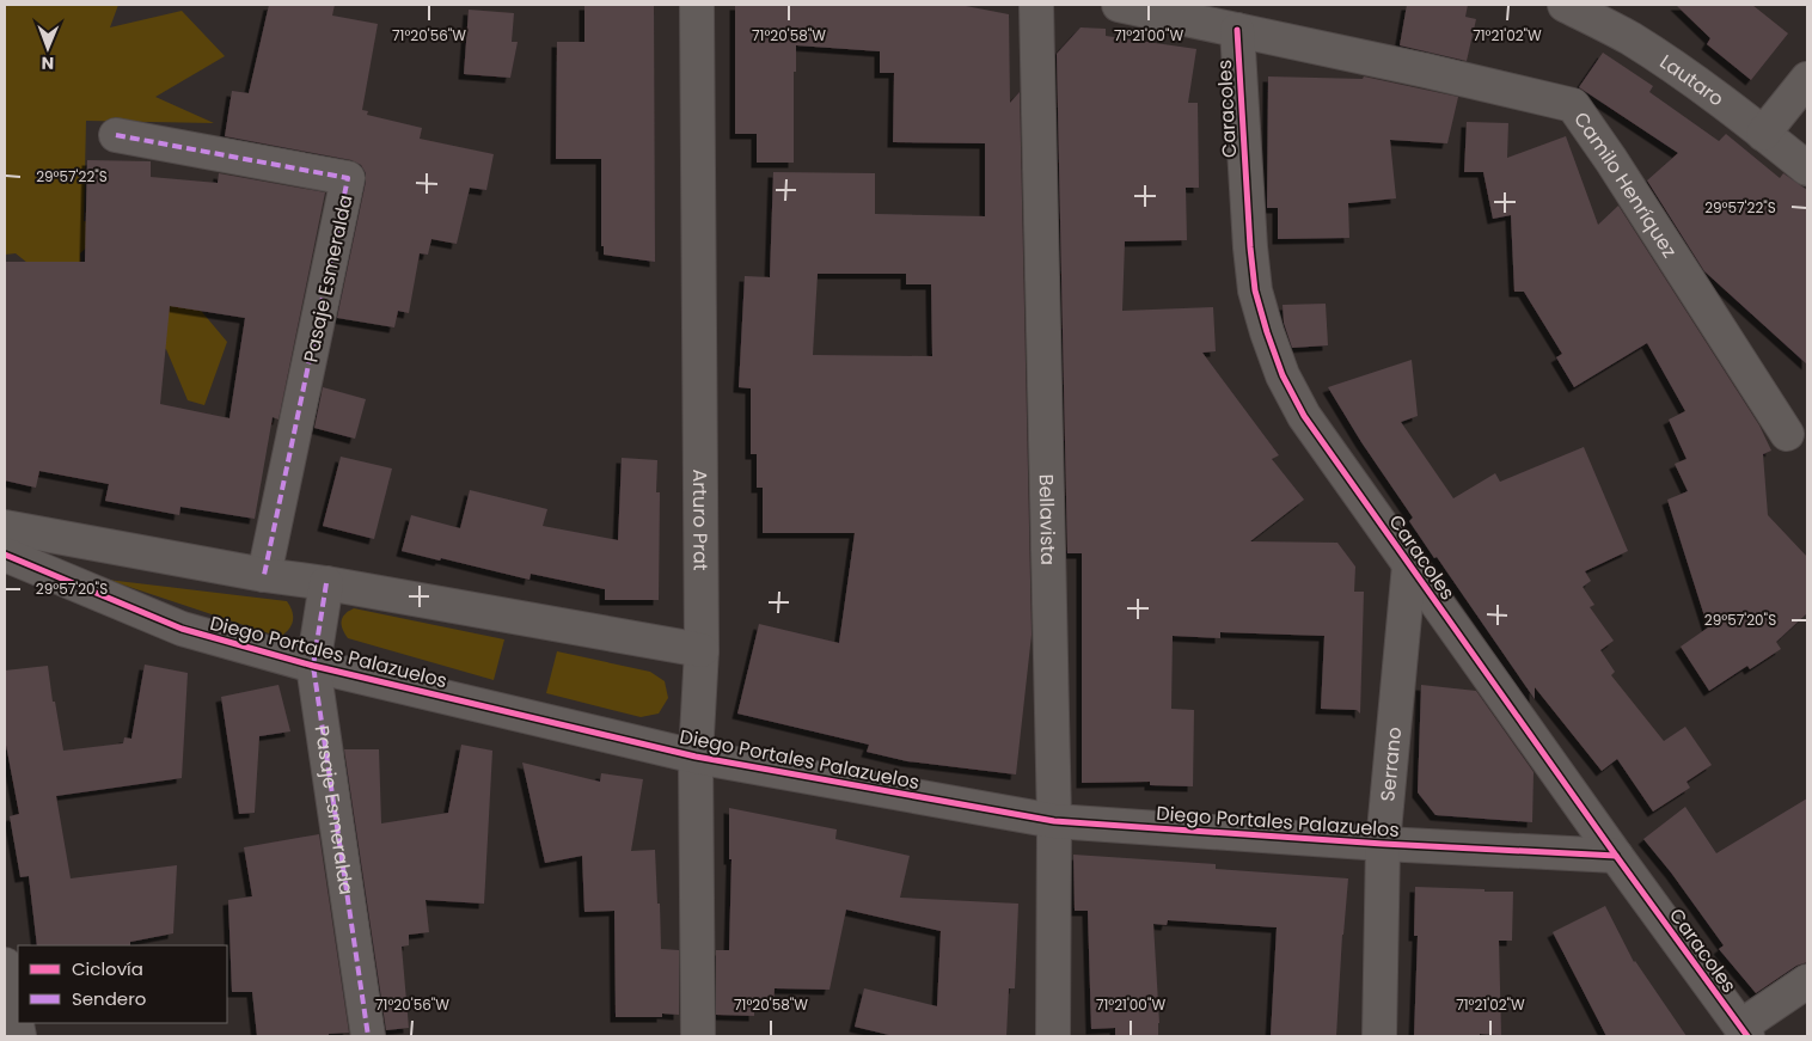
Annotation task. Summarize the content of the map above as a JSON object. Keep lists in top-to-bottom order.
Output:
{
  "streets": {
    "street": [
      "Lautaro",
      "Caracoles",
      "Camilo Henríquez",
      "Pasaje Esmeralda",
      "Bellavista",
      "Arturo Prat",
      "Diego Portales Palazuelos",
      "Serrano"
    ]
  },
  "crossings": [
    ["Caracoles", "Camilo Henríquez"],
    ["Caracoles", "Diego Portales Palazuelos"],
    ["Caracoles", "Serrano"],
    ["Pasaje Esmeralda", "Diego Portales Palazuelos"],
    ["Bellavista", "Diego Portales Palazuelos"],
    ["Arturo Prat", "Diego Portales Palazuelos"],
    ["Diego Portales Palazuelos", "Serrano"]
  ],
  "legend": ["Ciclovía", "Sendero"],
  "north": "bottom",
  "coordinates": [
    "71°20'56\"W",
    "71°20'58\"W",
    "71°21'00\"W",
    "71°21'02\"W",
    "29°57'22\"S",
    "29°57'20\"S"
  ]
}
